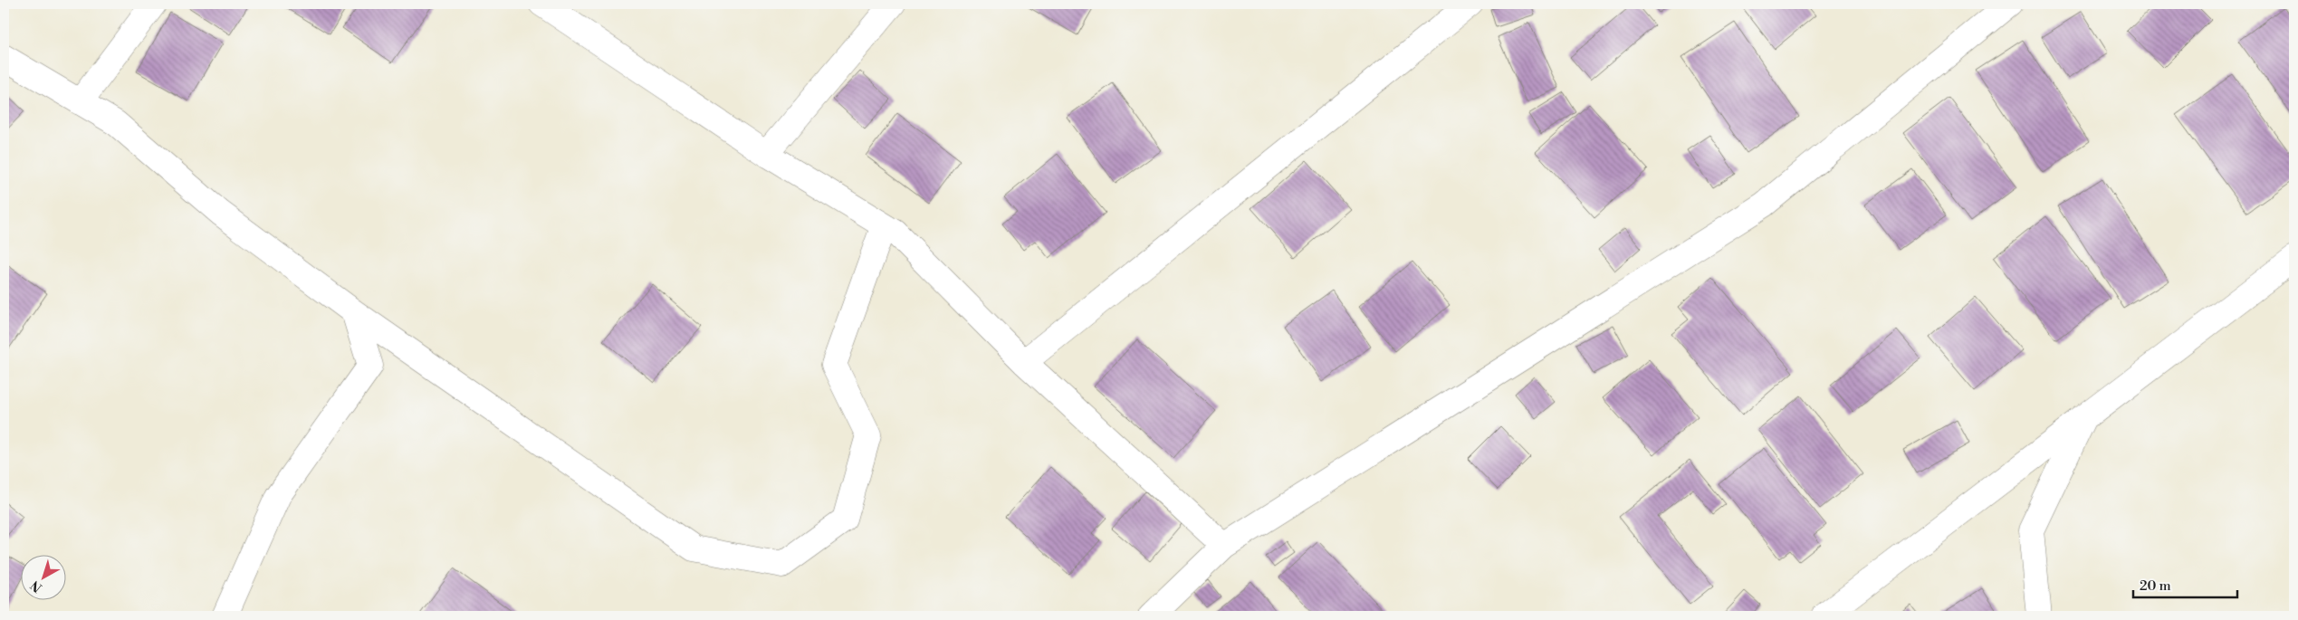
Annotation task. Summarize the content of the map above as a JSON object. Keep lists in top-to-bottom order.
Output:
{
  "scale_bar": "20 m",
  "north": "bottom left"
}
